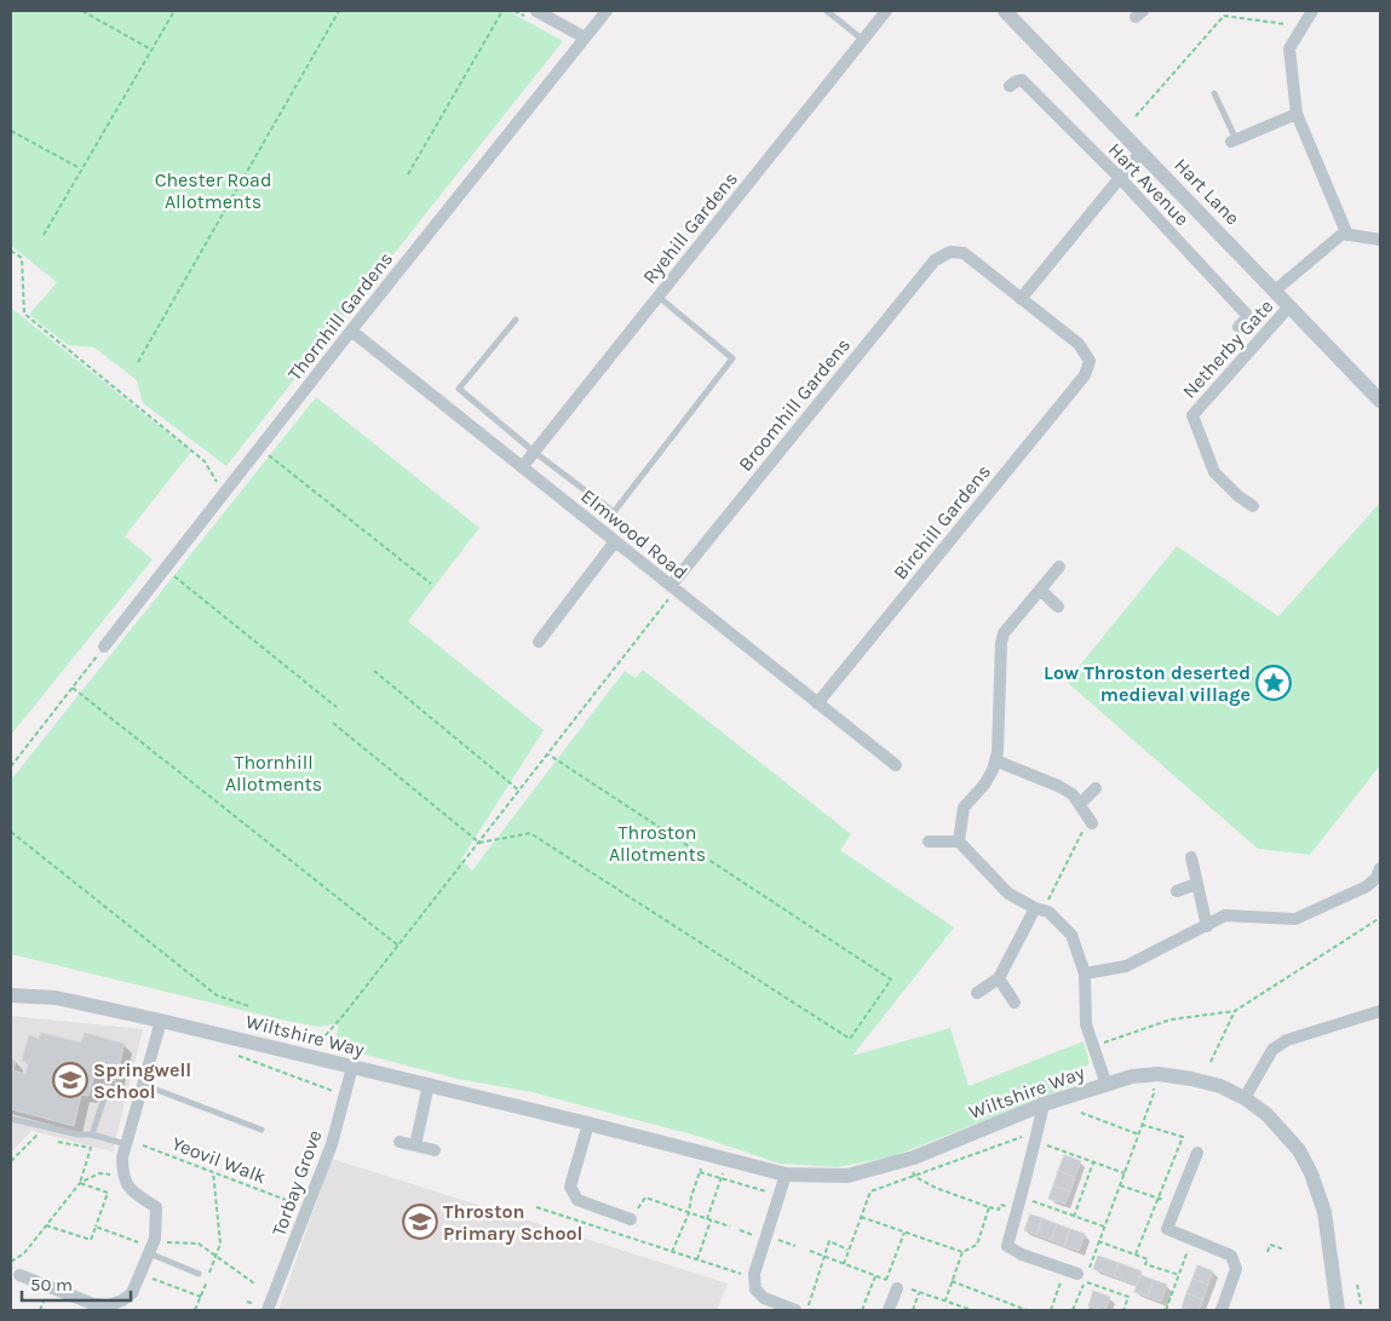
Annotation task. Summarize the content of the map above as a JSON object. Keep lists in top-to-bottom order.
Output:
{
  "streets": {
    "street": [
      "Hart Avenue",
      "Hart Lane",
      "Ryehill Gardens",
      "Thornhill Gardens",
      "Netherby Gate",
      "Broomhill Gardens",
      "Birchill Gardens",
      "Elmwood Road",
      "Wiltshire Way",
      "Torbay Grove"
    ],
    "path": ["Yeovil Walk"]
  },
  "crossings": [
    ["Hart Lane", "Netherby Gate"],
    ["Ryehill Gardens", "Elmwood Road"],
    ["Thornhill Gardens", "Elmwood Road"],
    ["Broomhill Gardens", "Birchill Gardens"],
    ["Broomhill Gardens", "Elmwood Road"],
    ["Birchill Gardens", "Elmwood Road"],
    ["Wiltshire Way", "Torbay Grove"]
  ],
  "parks": ["Chester Road Allotments", "Thornhill Allotments", "Throston Allotments"],
  "places": {
    "place": ["Low Throston deserted medieval village"],
    "school or university": ["Springwell School", "Throston Primary School"]
  },
  "scale_bar": "50 m"
}
